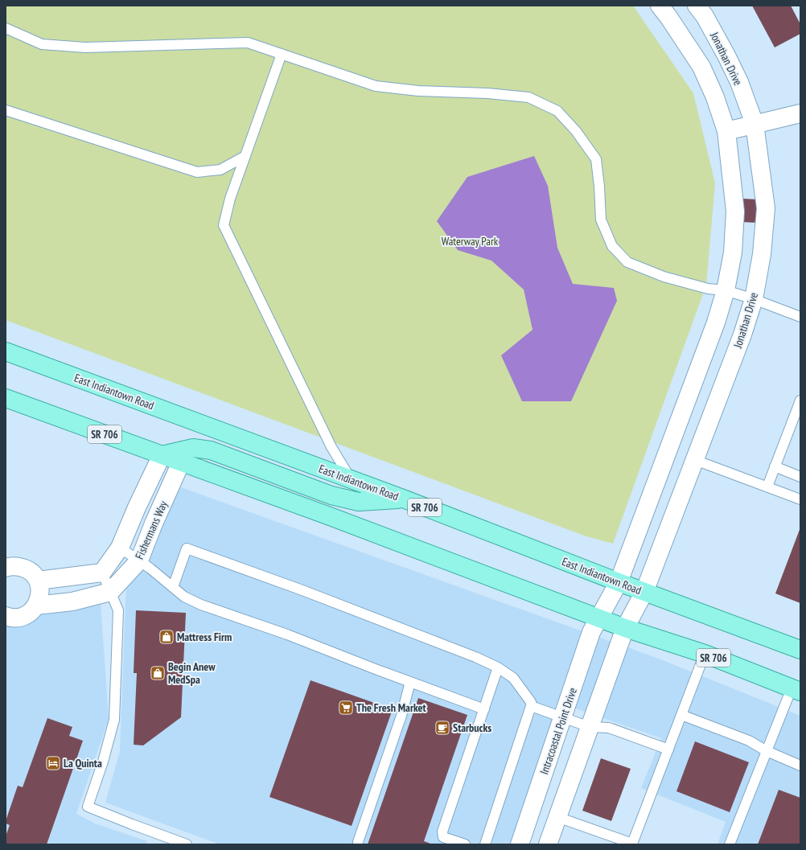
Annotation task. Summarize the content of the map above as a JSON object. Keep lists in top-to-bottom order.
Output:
{
  "streets": {
    "main road": ["East Indiantown Road", "SR 706"],
    "street": ["Jonathan Drive", "Fishermans Way", "Intracoastal Point Drive"]
  },
  "crossings": [
    ["Jonathan Drive", "East Indiantown Road"],
    ["Jonathan Drive", "SR 706"],
    ["East Indiantown Road", "Intracoastal Point Drive"],
    ["SR 706", "Fishermans Way"],
    ["SR 706", "Intracoastal Point Drive"]
  ],
  "parks": ["Waterway Park"],
  "places": {
    "shop": ["Mattress Firm", "Begin Anew MedSpa"],
    "supermarket": ["The Fresh Market"],
    "cafe": ["Starbucks"],
    "hotel": ["La Quinta"]
  }
}
